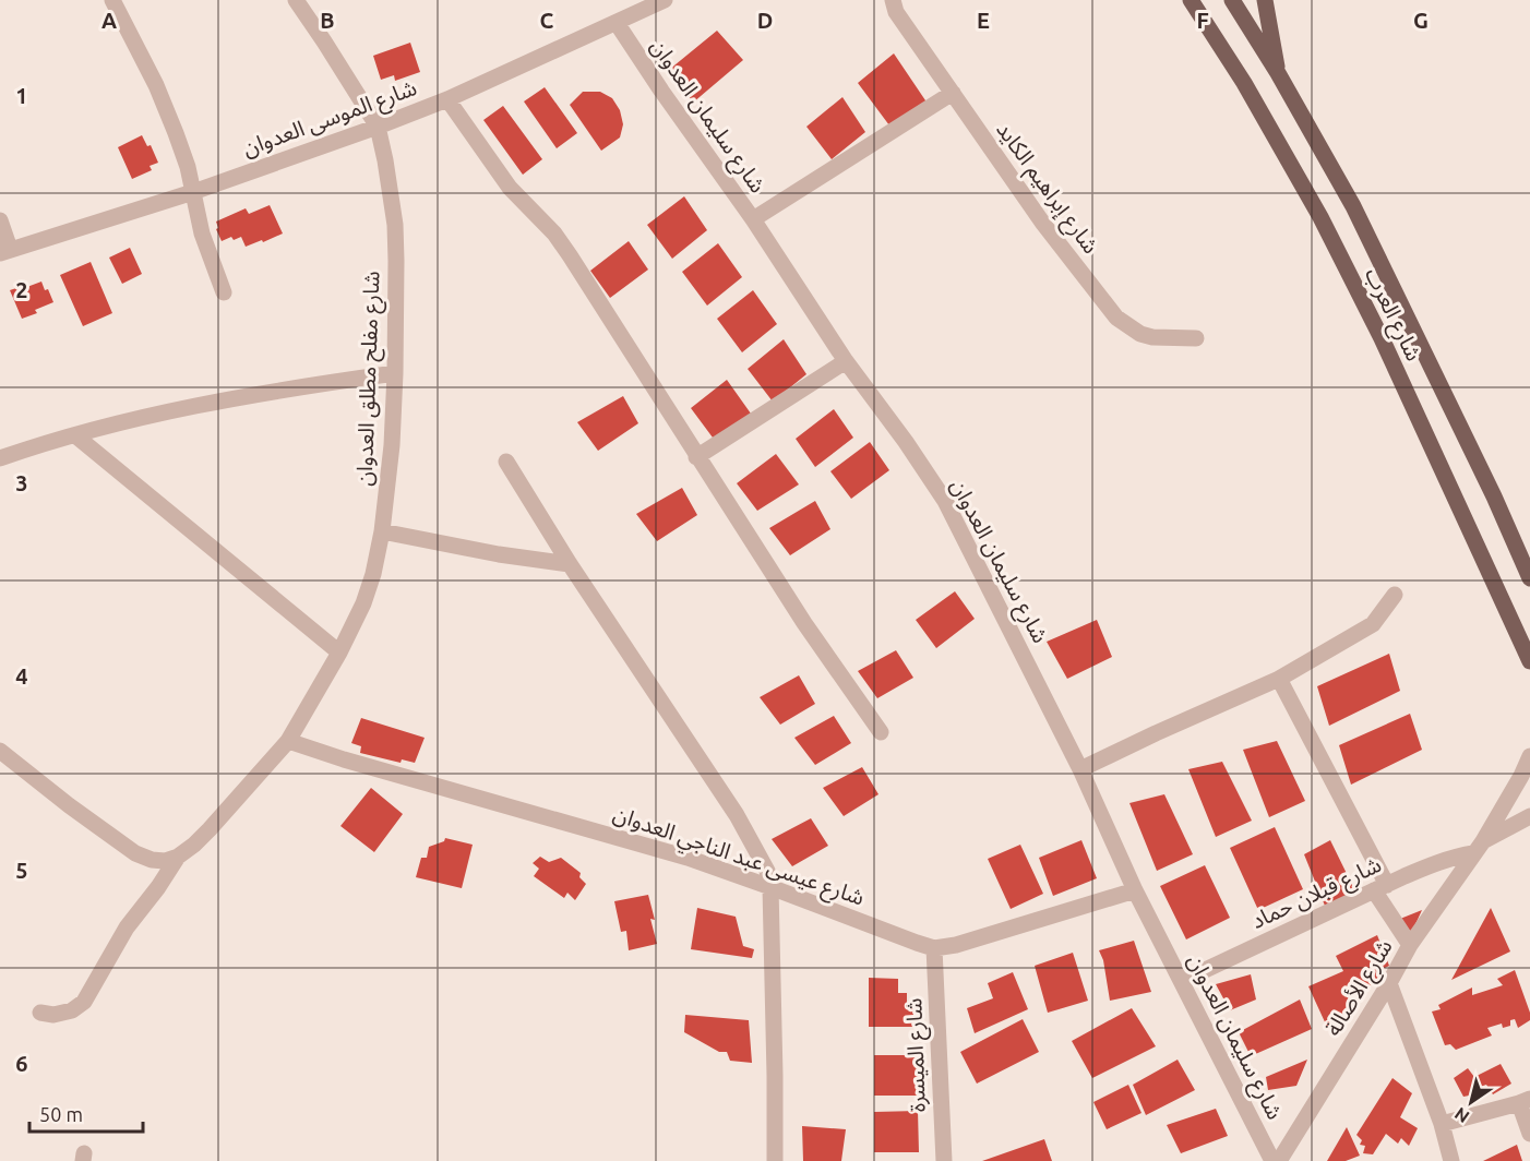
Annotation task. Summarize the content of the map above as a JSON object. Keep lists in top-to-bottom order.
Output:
{
  "streets": {
    "main road": ["شارع العرب"],
    "street": [
      "شارع سليمان العدوان",
      "شارع الموسى العدوان",
      "شارع إبراهيم الكايد",
      "شارع مفلح مطلق العدوان",
      "شارع عيسى عبد الناجي العدوان",
      "شارع قبلان حماد",
      "شارع الأصالة",
      "شارع الميسرة"
    ]
  },
  "crossings": [
    ["شارع سليمان العدوان", "شارع الموسى العدوان"],
    ["شارع سليمان العدوان", "شارع عيسى عبد الناجي العدوان"],
    ["شارع سليمان العدوان", "شارع قبلان حماد"],
    ["شارع الموسى العدوان", "شارع مفلح مطلق العدوان"],
    ["شارع مفلح مطلق العدوان", "شارع عيسى عبد الناجي العدوان"],
    ["شارع عيسى عبد الناجي العدوان", "شارع الميسرة"],
    ["شارع قبلان حماد", "شارع الأصالة"]
  ],
  "scale_bar": "50 m",
  "north": "bottom left",
  "grid": {
    "columns": [
      "A",
      "B",
      "C",
      "D",
      "E",
      "F",
      "G"
    ],
    "rows": [
      "1",
      "2",
      "3",
      "4",
      "5",
      "6"
    ]
  }
}
